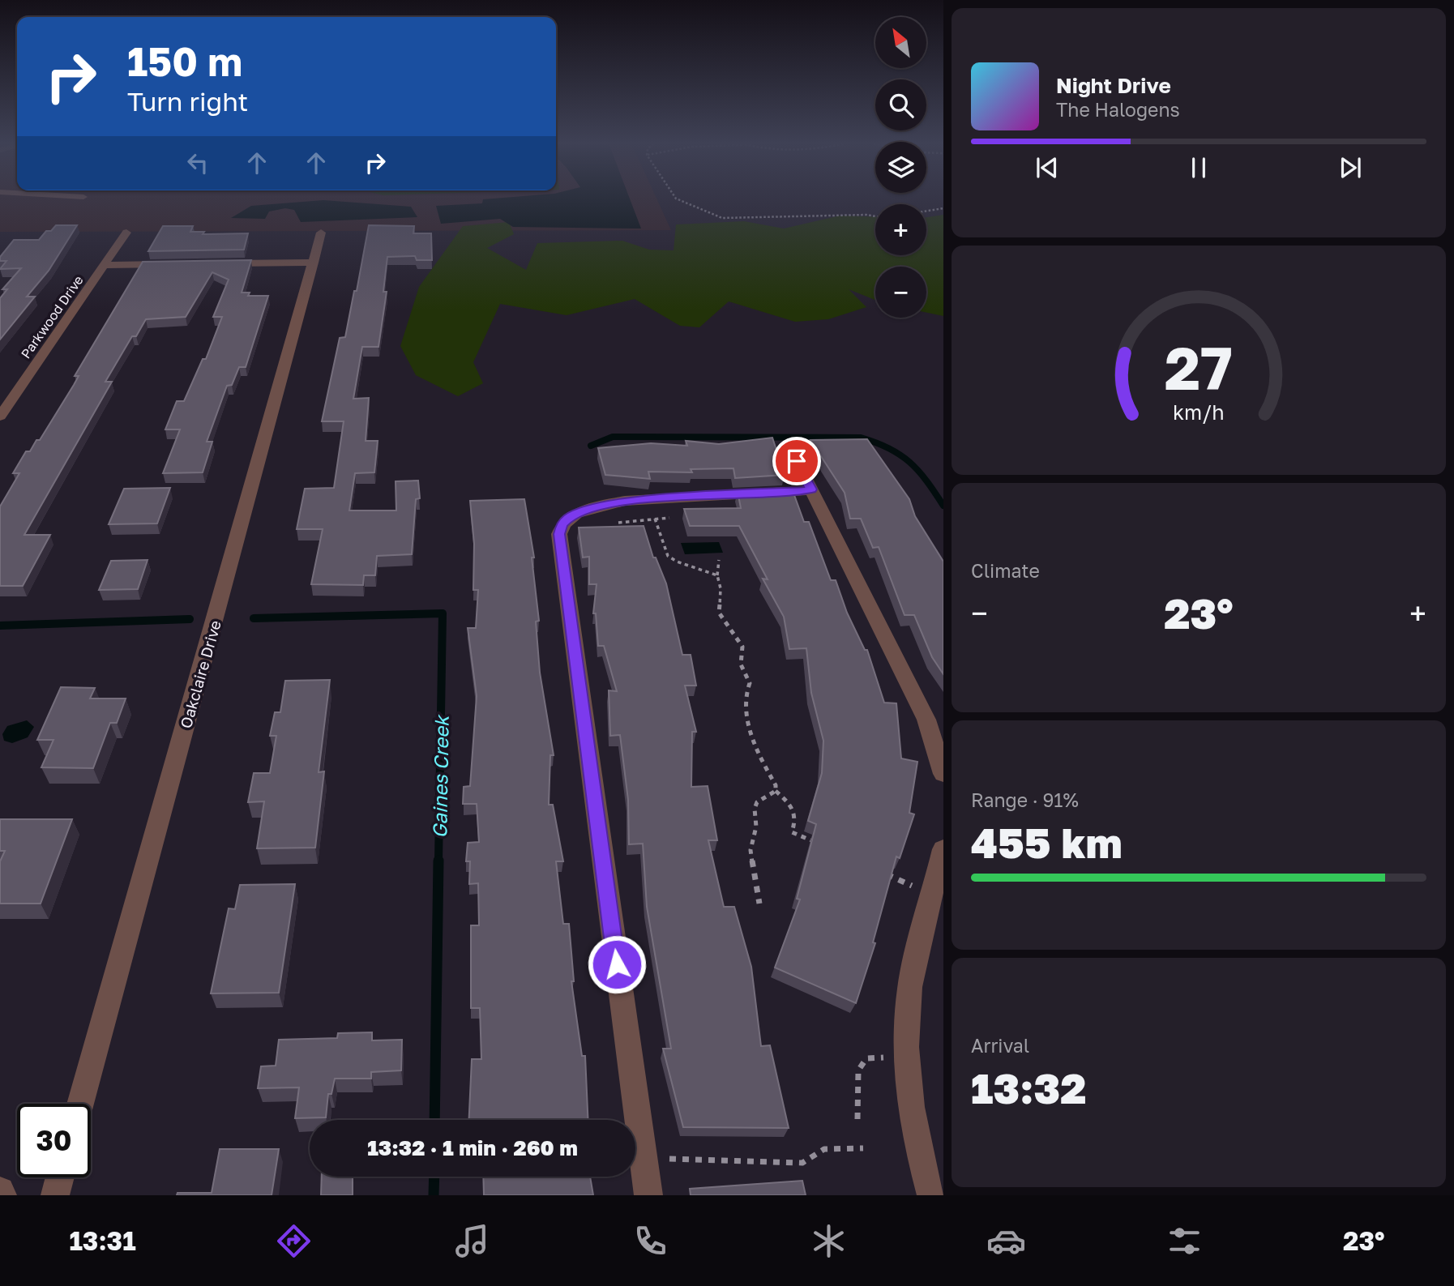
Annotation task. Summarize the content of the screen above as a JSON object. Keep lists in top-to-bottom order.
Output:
{
  "streets": {
    "street": ["Parkwood Drive", "Oakclaire Drive"]
  },
  "water": ["Gaines Creek"],
  "north": "top left",
  "page": {
    "map_buttons": ["+", "−"],
    "turn": ["150 m", "Turn right"],
    "song": ["Night Drive", "The Halogens"],
    "tile": [
      "Climate",
      ["Range · 91%", "455 km"],
      ["Arrival", "13:32"]
    ],
    "heat": ["−", "23°", "+"],
    "limit": "30",
    "trip": "13:32 · 1 min · 260 m",
    "tabs": ["13:31", "23°"],
    "gauge": ["27", "km/h"]
  }
}
